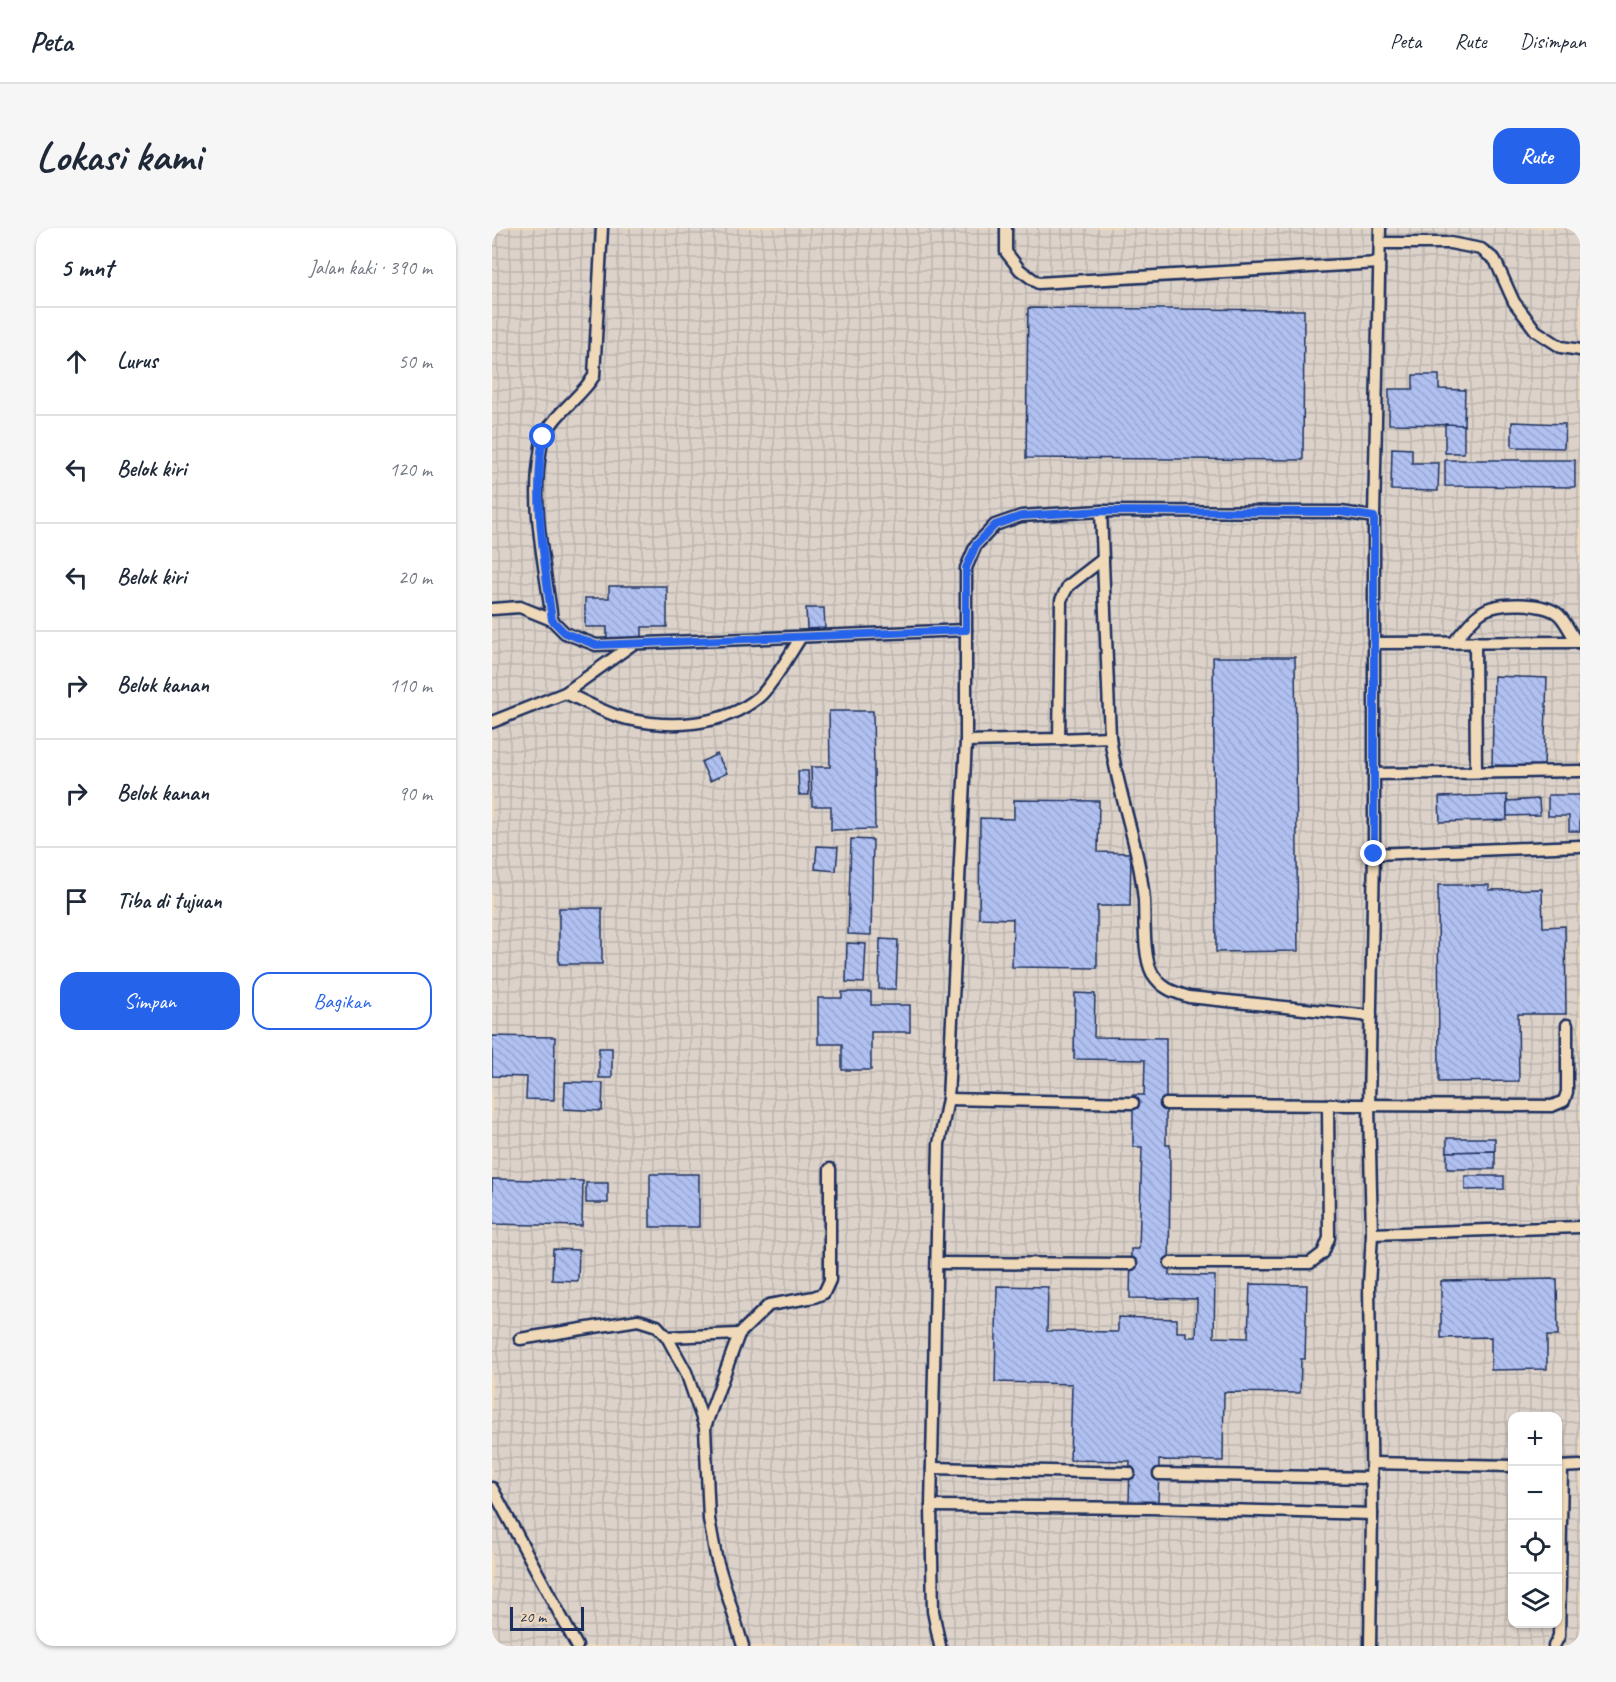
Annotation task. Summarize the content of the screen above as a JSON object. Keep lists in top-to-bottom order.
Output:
{
  "scale_bar": "20 m",
  "page": {
    "header": "Peta",
    "nav": ["Peta", "Rute", "Disimpan"],
    "buttons": [
      "Rute",
      ["Simpan", "Bagikan"]
    ],
    "title": "Lokasi kami",
    "heading": ["5 mnt", "Jalan kaki · 390 m"],
    "list": [
      ["Lurus", "50 m"],
      ["Belok kiri", "120 m"],
      ["Belok kiri", "20 m"],
      ["Belok kanan", "110 m"],
      ["Belok kanan", "90 m"],
      "Tiba di tujuan"
    ],
    "map_buttons": ["+", "−"],
    "scale": "20 m"
  }
}
